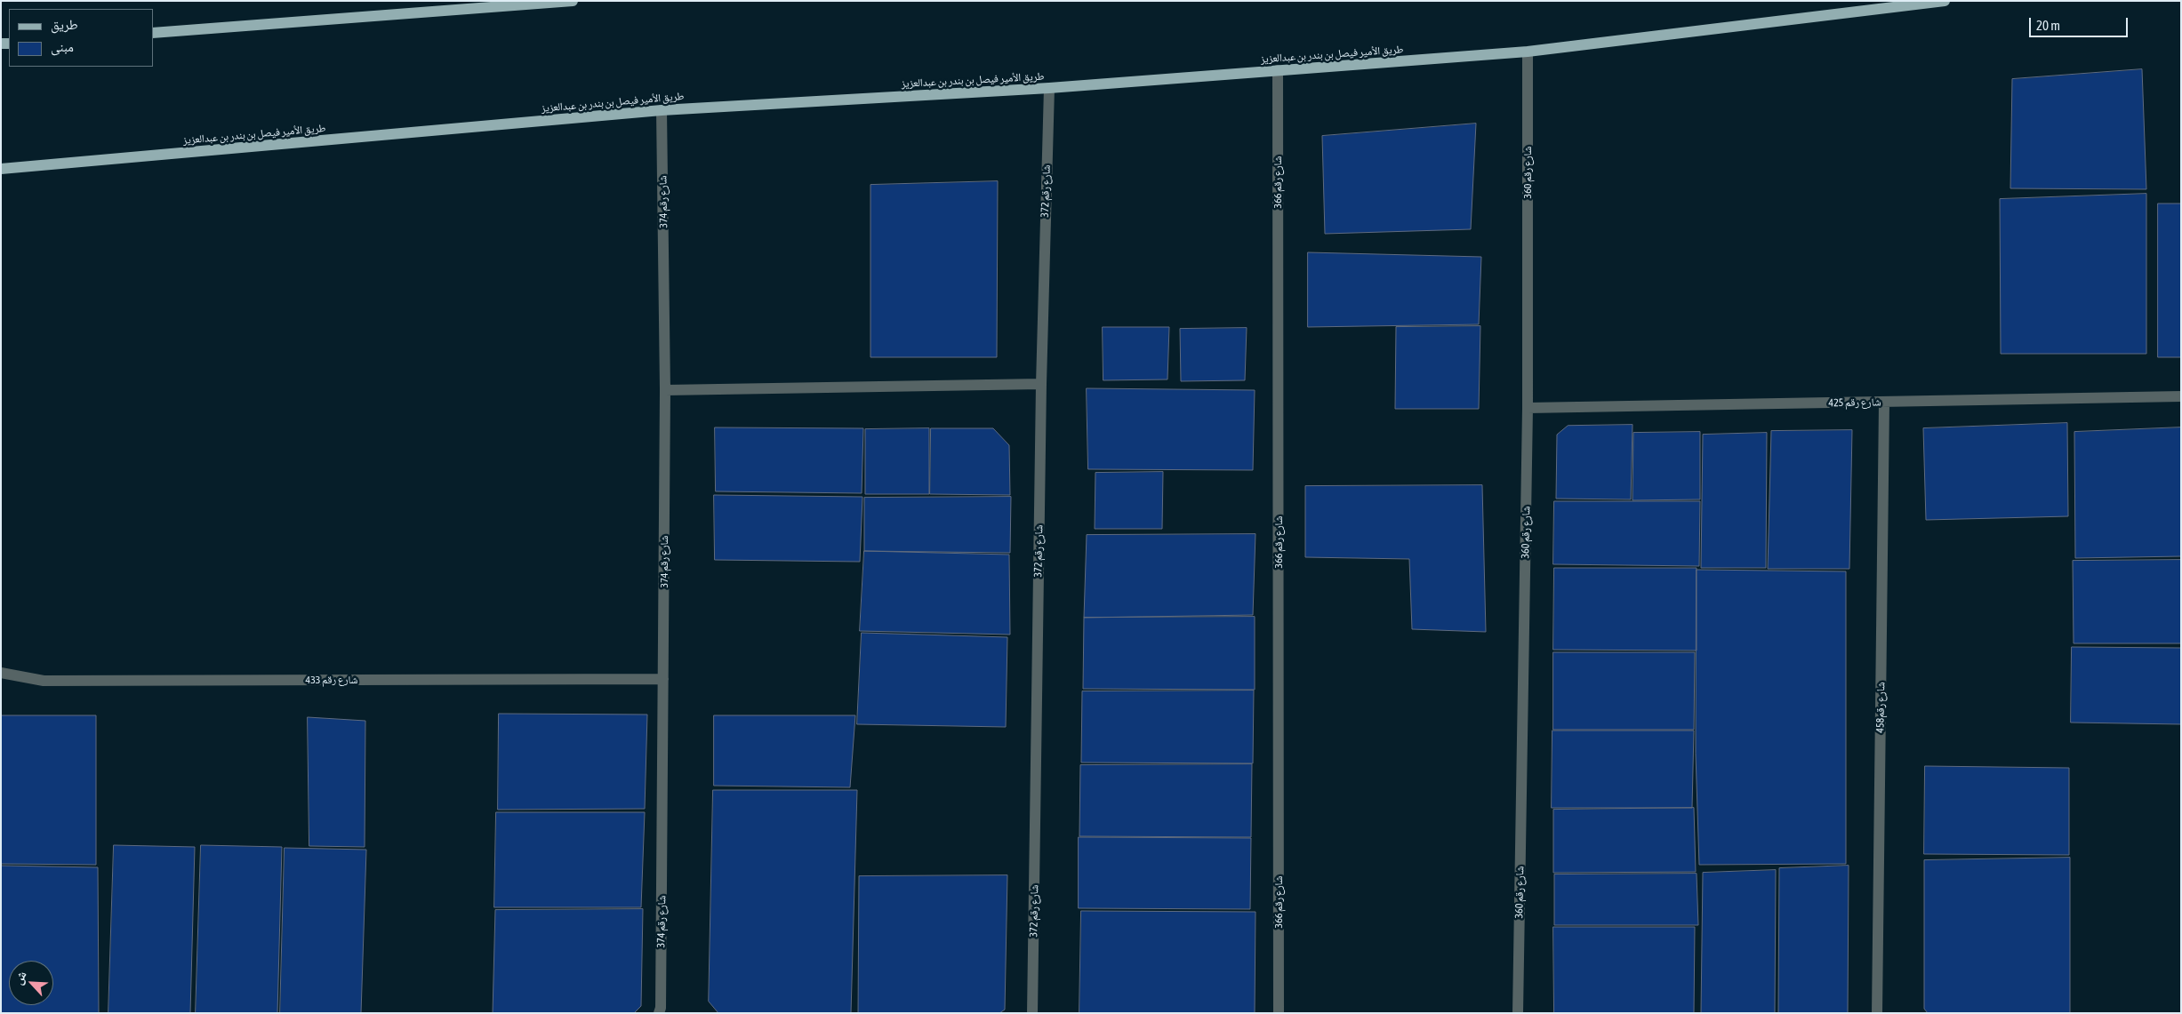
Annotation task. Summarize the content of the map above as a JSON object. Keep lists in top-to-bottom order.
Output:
{
  "streets": {
    "main road": ["طريق الأمير فيصل بن بندر بن عبدالعزيز"],
    "street": [
      "شارع رقم 360",
      "شارع رقم 366",
      "شارع رقم 372",
      "شارع رقم 374",
      "شارع رقم 425",
      "شارع رقم 433",
      "شارع رقم458"
    ]
  },
  "crossings": [
    ["طريق الأمير فيصل بن بندر بن عبدالعزيز", "شارع رقم 360"],
    ["طريق الأمير فيصل بن بندر بن عبدالعزيز", "شارع رقم 366"],
    ["طريق الأمير فيصل بن بندر بن عبدالعزيز", "شارع رقم 372"],
    ["طريق الأمير فيصل بن بندر بن عبدالعزيز", "شارع رقم 374"],
    ["شارع رقم 360", "شارع رقم 425"],
    ["شارع رقم 374", "شارع رقم 433"],
    ["شارع رقم 425", "شارع رقم458"]
  ],
  "legend": ["طريق", "مبنى"],
  "scale_bar": "20 m",
  "north": "top left"
}
